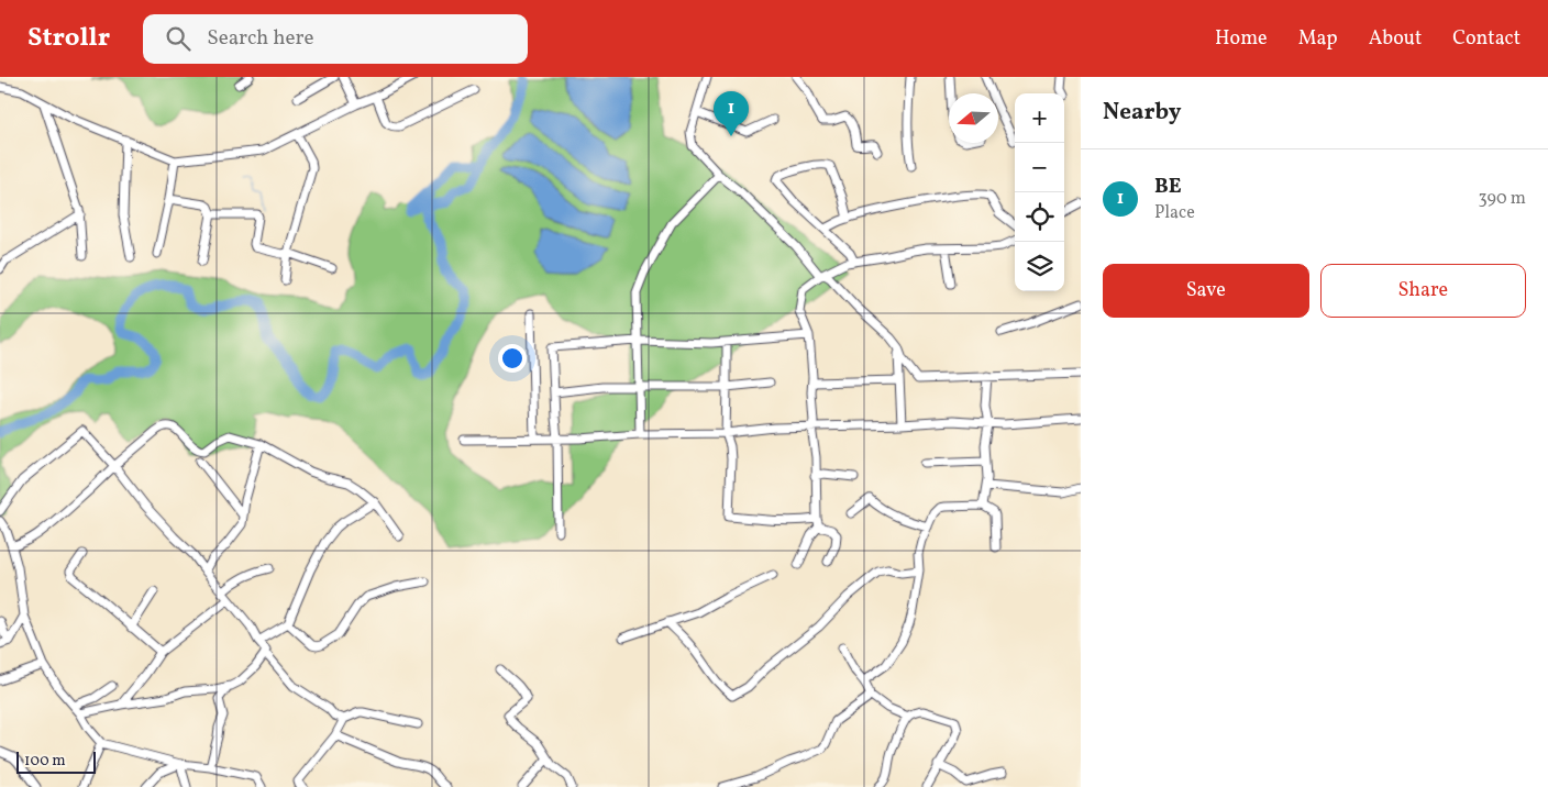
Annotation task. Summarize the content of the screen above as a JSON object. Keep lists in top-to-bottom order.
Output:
{
  "scale_bar": "100 m",
  "north": "left",
  "page": {
    "header": "Strollr",
    "search": "Search here",
    "nav": [
      "Home",
      "Map",
      "About",
      "Contact"
    ],
    "heading": "Nearby",
    "pins": "1",
    "map_buttons": ["+", "−"],
    "list": [
      {
        "mark": "1",
        "name": "BE",
        "note": "Place",
        "value": "390 m"
      }
    ],
    "buttons": ["Save", "Share"],
    "scale": "100 m"
  }
}
